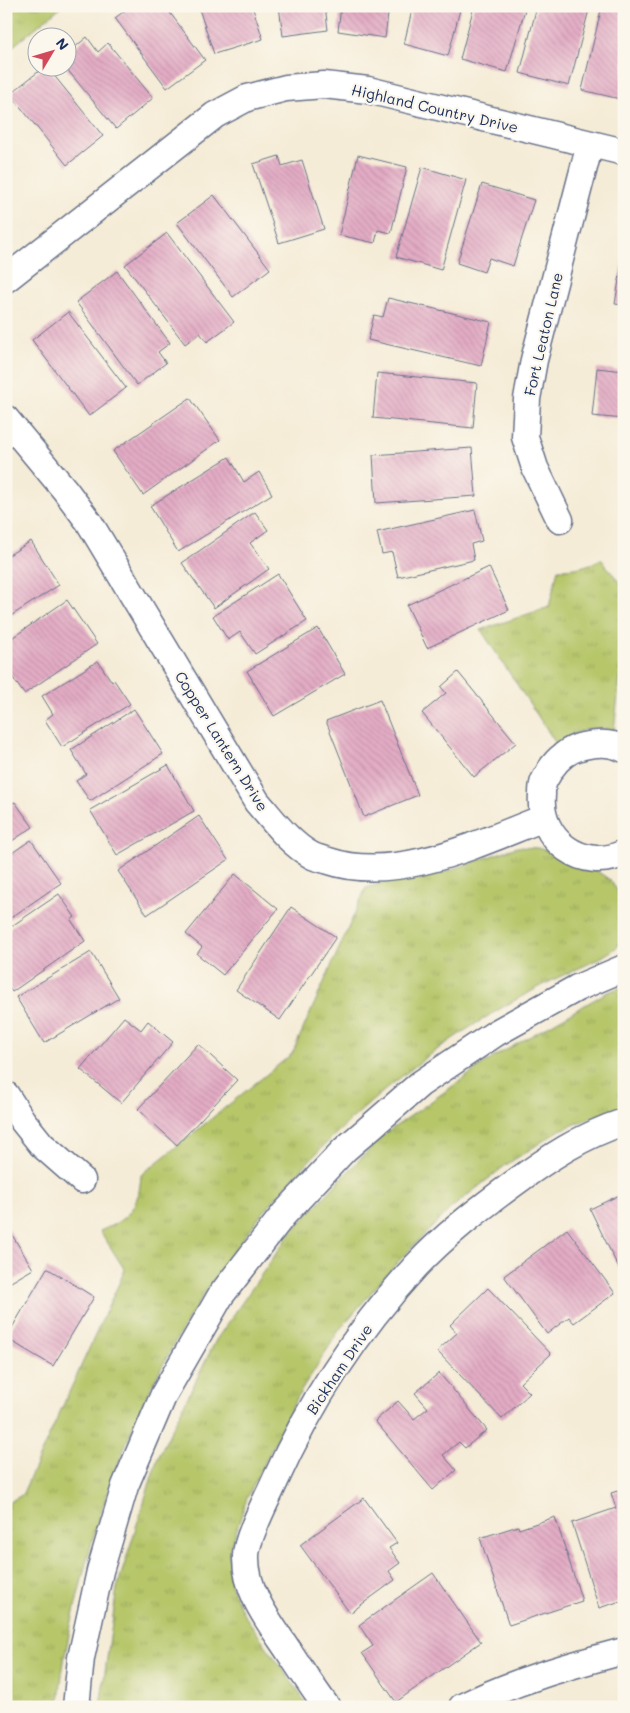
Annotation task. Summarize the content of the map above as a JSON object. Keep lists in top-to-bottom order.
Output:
{
  "streets": {
    "street": [
      "Highland Country Drive",
      "Fort Leaton Lane",
      "Copper Lantern Drive",
      "Bickham Drive"
    ]
  },
  "crossings": [
    ["Highland Country Drive", "Fort Leaton Lane"]
  ],
  "north": "top right"
}
